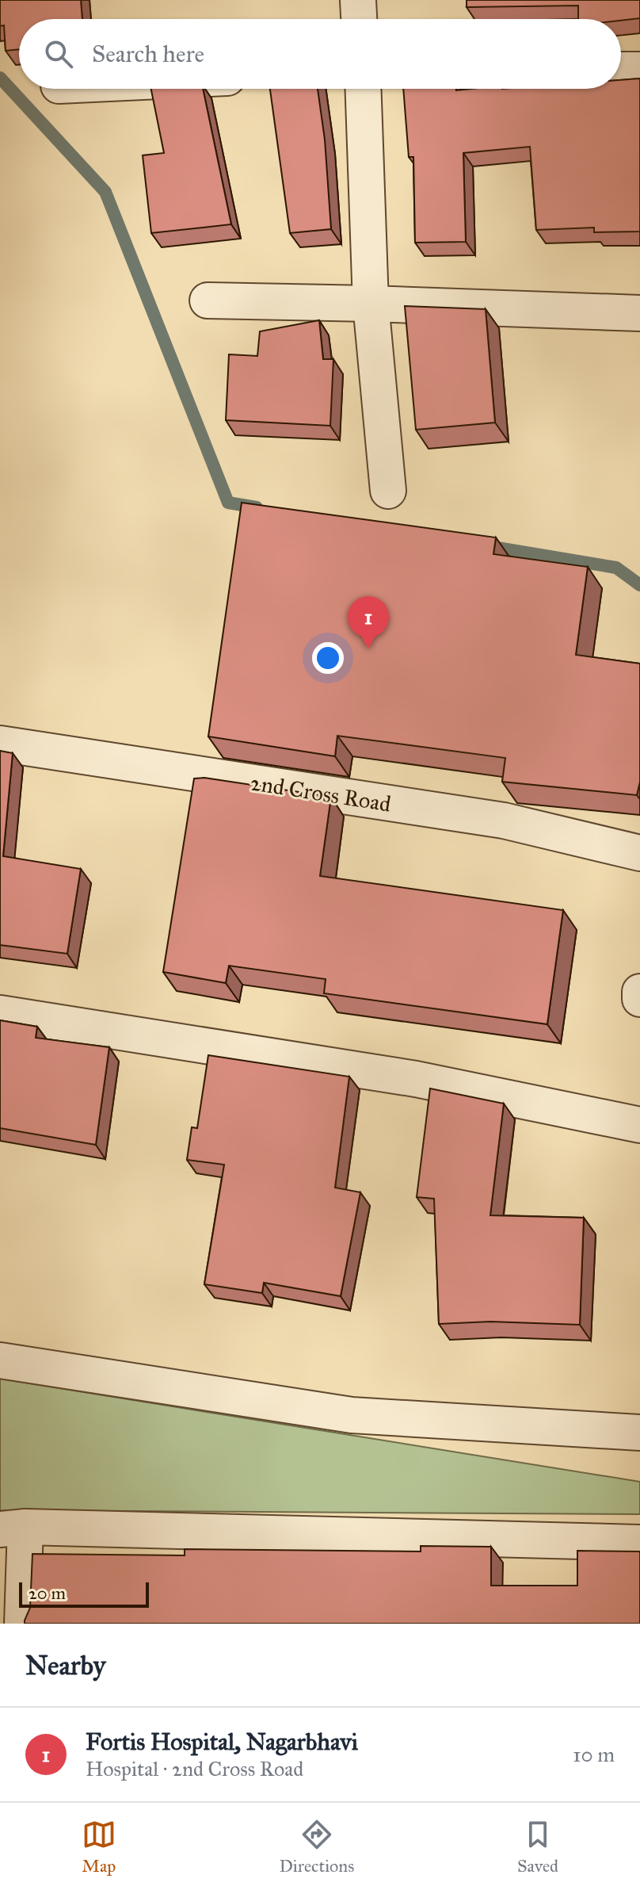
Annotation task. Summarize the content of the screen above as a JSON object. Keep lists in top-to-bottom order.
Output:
{
  "streets": {
    "street": ["2nd Cross Road"]
  },
  "scale_bar": "20 m",
  "page": {
    "search": "Search here",
    "pins": "1",
    "scale": "20 m",
    "heading": "Nearby",
    "list": [
      {
        "mark": "1",
        "name": "Fortis Hospital, Nagarbhavi",
        "note": "Hospital · 2nd Cross Road",
        "value": "10 m"
      }
    ],
    "nav": ["Map", "Directions", "Saved"]
  }
}
